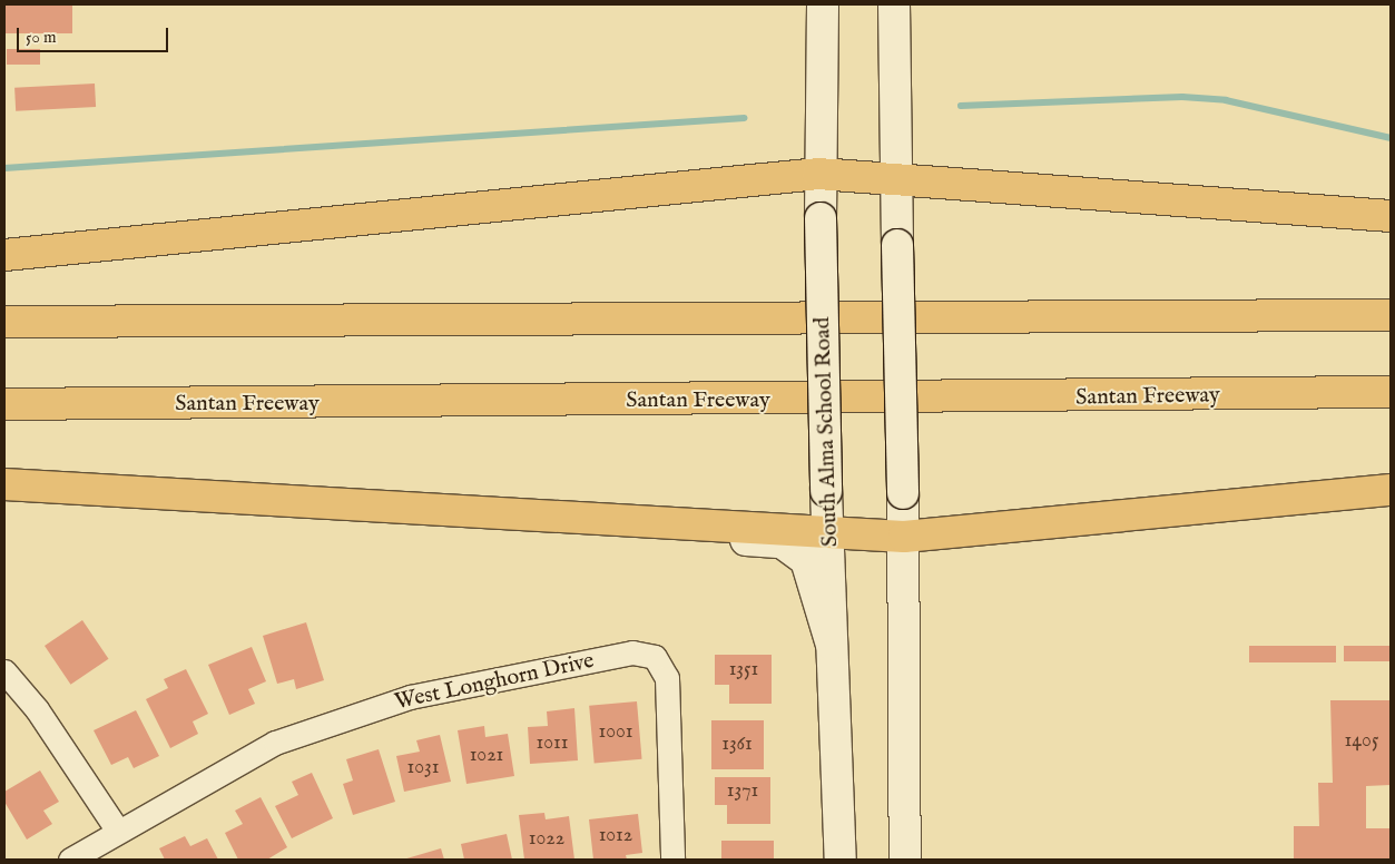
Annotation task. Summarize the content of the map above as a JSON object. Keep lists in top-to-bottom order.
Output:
{
  "streets": {
    "highway": ["Santan Freeway"],
    "main road": ["South Alma School Road"],
    "street": ["West Longhorn Drive"]
  },
  "house_numbers": [
    "1351",
    "1001",
    "1405",
    "1011",
    "1361",
    "1021",
    "1031",
    "1371",
    "1012",
    "1022"
  ],
  "scale_bar": "50 m"
}
